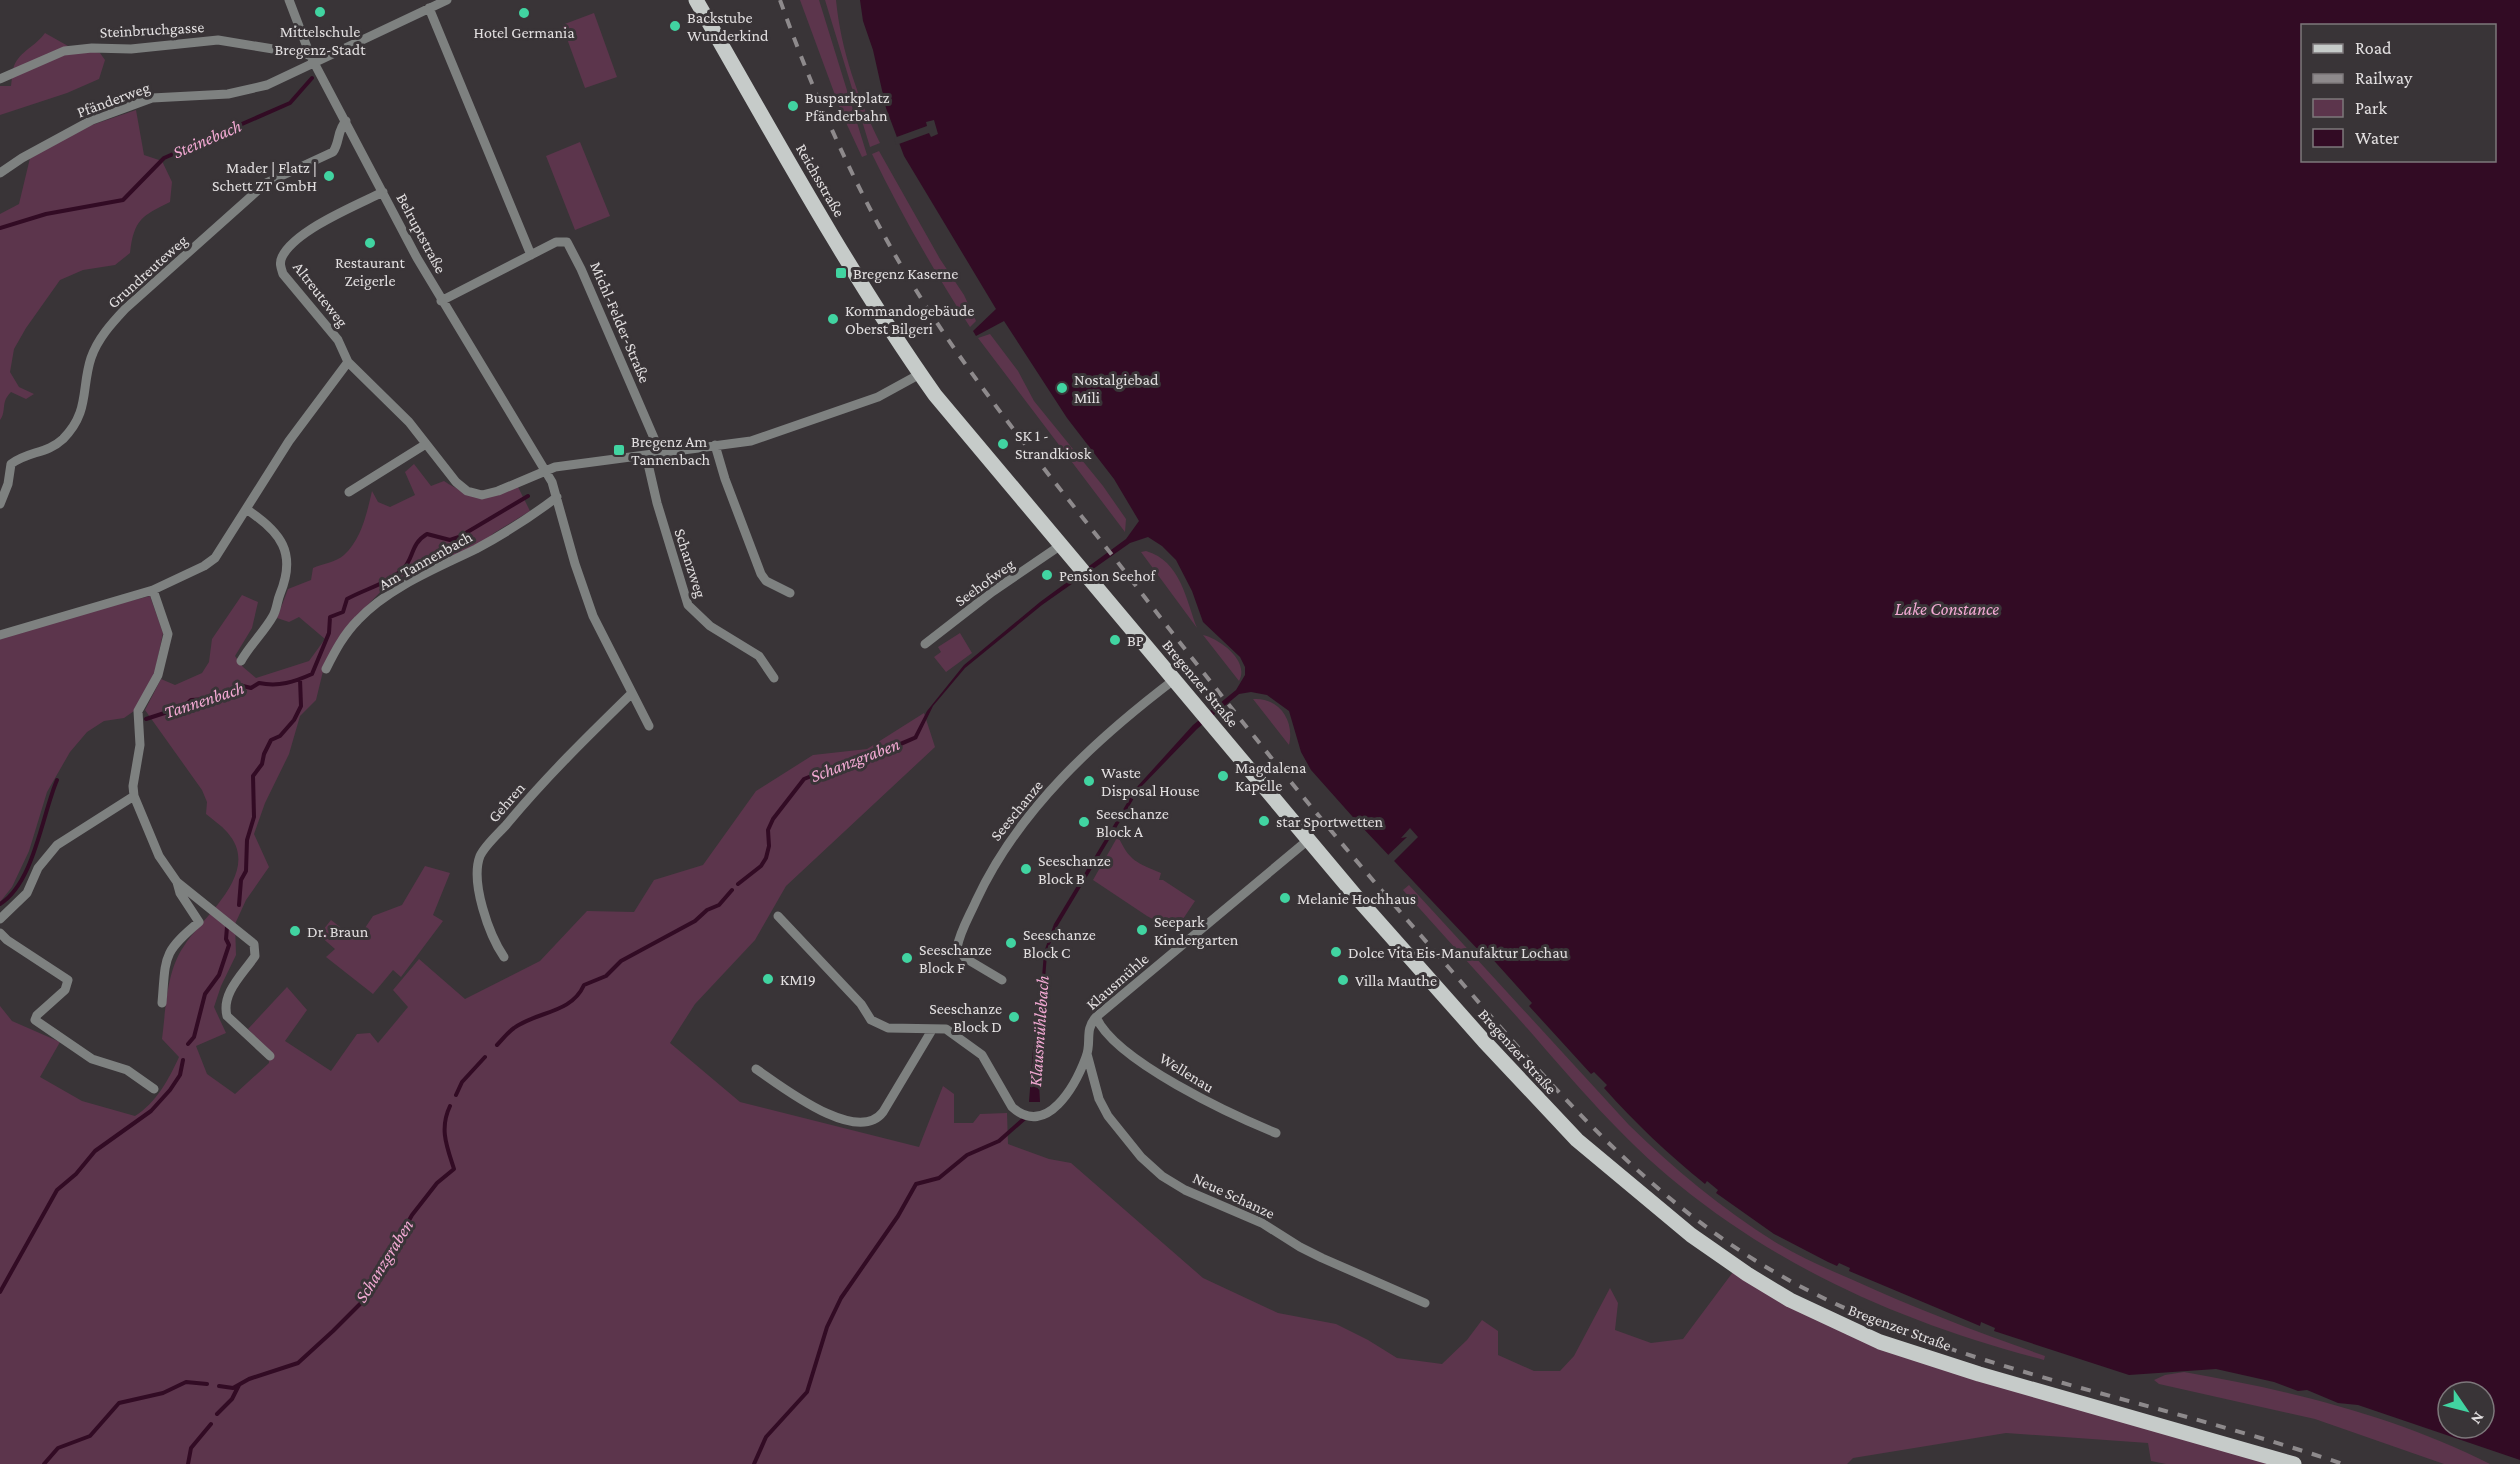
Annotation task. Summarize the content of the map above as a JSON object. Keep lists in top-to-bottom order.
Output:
{
  "streets": {
    "main road": ["Reichsstraße", "Bregenzer Straße"],
    "street": [
      "Steinbruchgasse",
      "Pfänderweg",
      "Belruptstraße",
      "Grundreuteweg",
      "Altreuteweg",
      "Michl-Felder-Straße",
      "Am Tannenbach",
      "Schanzweg",
      "Seehofweg",
      "Gehren",
      "Seeschanze",
      "Klausmühle",
      "Wellenau",
      "Neue Schanze"
    ]
  },
  "crossings": [
    ["Steinbruchgasse", "Pfänderweg"],
    ["Steinbruchgasse", "Belruptstraße"],
    ["Pfänderweg", "Belruptstraße"],
    ["Reichsstraße", "Bregenzer Straße"],
    ["Belruptstraße", "Grundreuteweg"],
    ["Belruptstraße", "Altreuteweg"],
    ["Belruptstraße", "Michl-Felder-Straße"],
    ["Seehofweg", "Bregenzer Straße"],
    ["Bregenzer Straße", "Seeschanze"],
    ["Bregenzer Straße", "Klausmühle"],
    ["Klausmühle", "Wellenau"],
    ["Klausmühle", "Neue Schanze"]
  ],
  "water": [
    "Steinebach",
    "Lake Constance",
    "Tannenbach",
    "Schanzgraben",
    "Klausmühlebach"
  ],
  "places": {
    "other": [
      "Mittelschule Bregenz-Stadt",
      "Hotel Germania",
      "Backstube Wunderkind",
      "Busparkplatz Pfänderbahn",
      "Mader | Flatz | Schett ZT GmbH",
      "Restaurant Zeigerle",
      "Kommandogebäude Oberst Bilgeri",
      "Nostalgiebad Mili",
      "SK 1 - Strandkiosk",
      "Pension Seehof",
      "BP",
      "Magdalena Kapelle",
      "Waste Disposal House",
      "star Sportwetten",
      "Seeschanze Block A",
      "Seeschanze Block B",
      "Melanie Hochhaus",
      "Seepark Kindergarten",
      "Dr. Braun",
      "Seeschanze Block C",
      "Dolce Vita Eis-Manufaktur Lochau",
      "Seeschanze Block F",
      "KM19",
      "Villa Mauthe",
      "Seeschanze Block D"
    ],
    "transit": ["Bregenz Kaserne", "Bregenz Am Tannenbach"]
  },
  "legend": [
    "Road",
    "Railway",
    "Park",
    "Water"
  ],
  "north": "bottom right"
}
